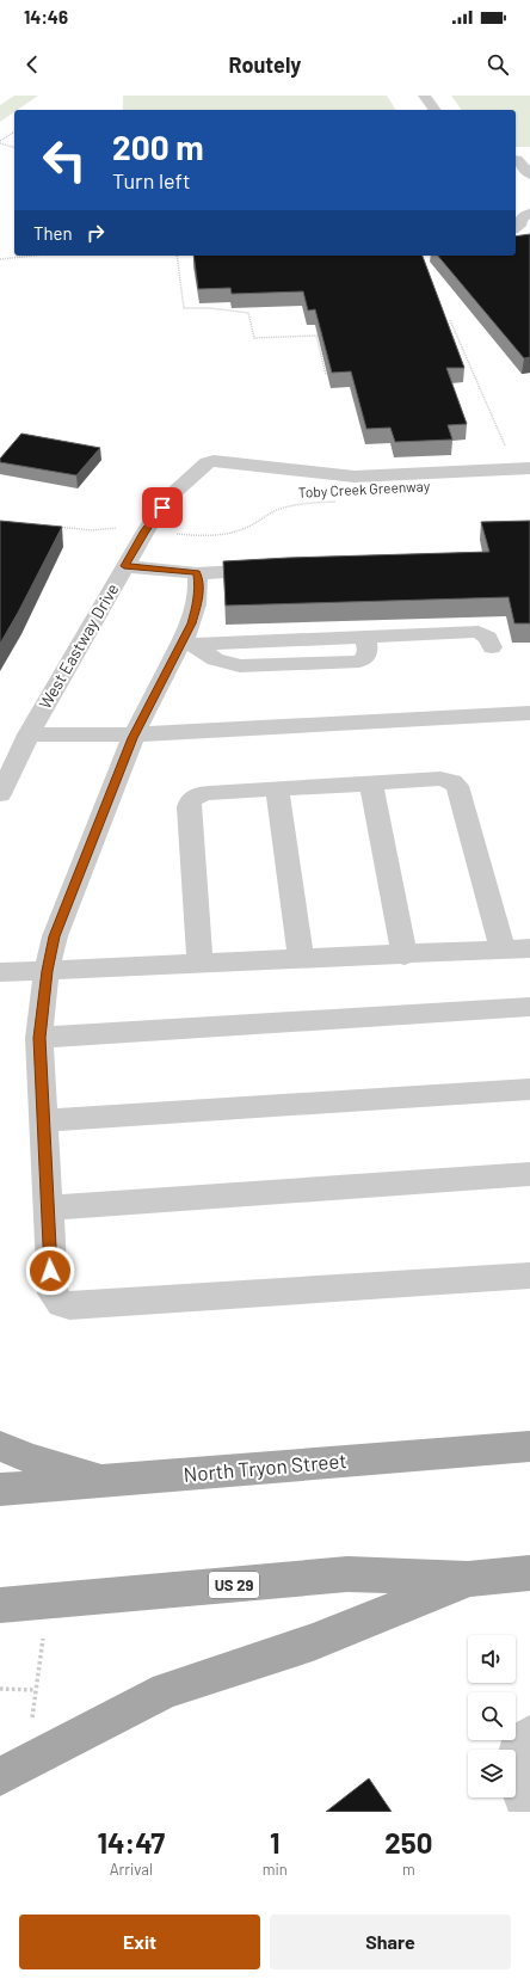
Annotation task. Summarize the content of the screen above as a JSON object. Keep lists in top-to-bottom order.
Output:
{
  "streets": {
    "main road": ["North Tryon Street", "US 29"],
    "street": ["West Eastway Drive"],
    "path": ["Toby Creek Greenway"]
  },
  "page": {
    "status": "14:46",
    "header": "Routely",
    "turn": ["200 m", "Turn left"],
    "then": "Then",
    "eta": [
      "14:47",
      "Arrival",
      "1",
      "min",
      "250",
      "m"
    ],
    "buttons": ["Exit", "Share"]
  }
}
